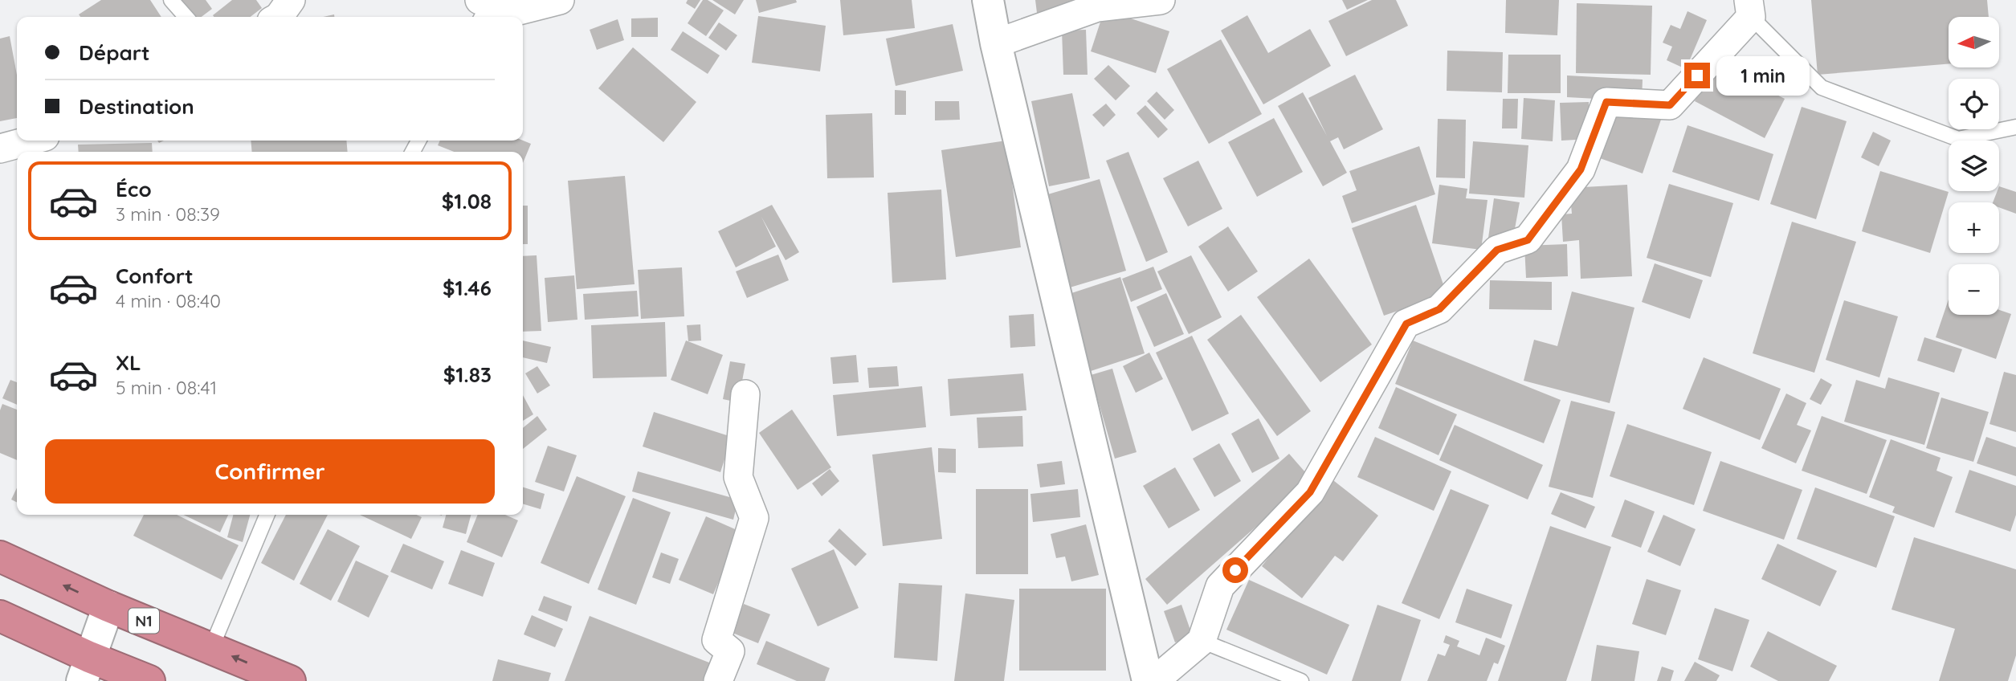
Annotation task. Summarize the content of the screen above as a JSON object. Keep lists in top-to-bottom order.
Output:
{
  "streets": {
    "highway": ["N1"]
  },
  "north": "left",
  "page": {
    "map_buttons": ["+", "−"],
    "banner": ["Départ", "Destination"],
    "bubble": "1 min",
    "list": [
      {
        "name": "Éco",
        "note": "3 min · 08:39",
        "value": "$1.08"
      },
      {
        "name": "Confort",
        "note": "4 min · 08:40",
        "value": "$1.46"
      },
      {
        "name": "XL",
        "note": "5 min · 08:41",
        "value": "$1.83"
      }
    ],
    "buttons": "Confirmer"
  }
}
